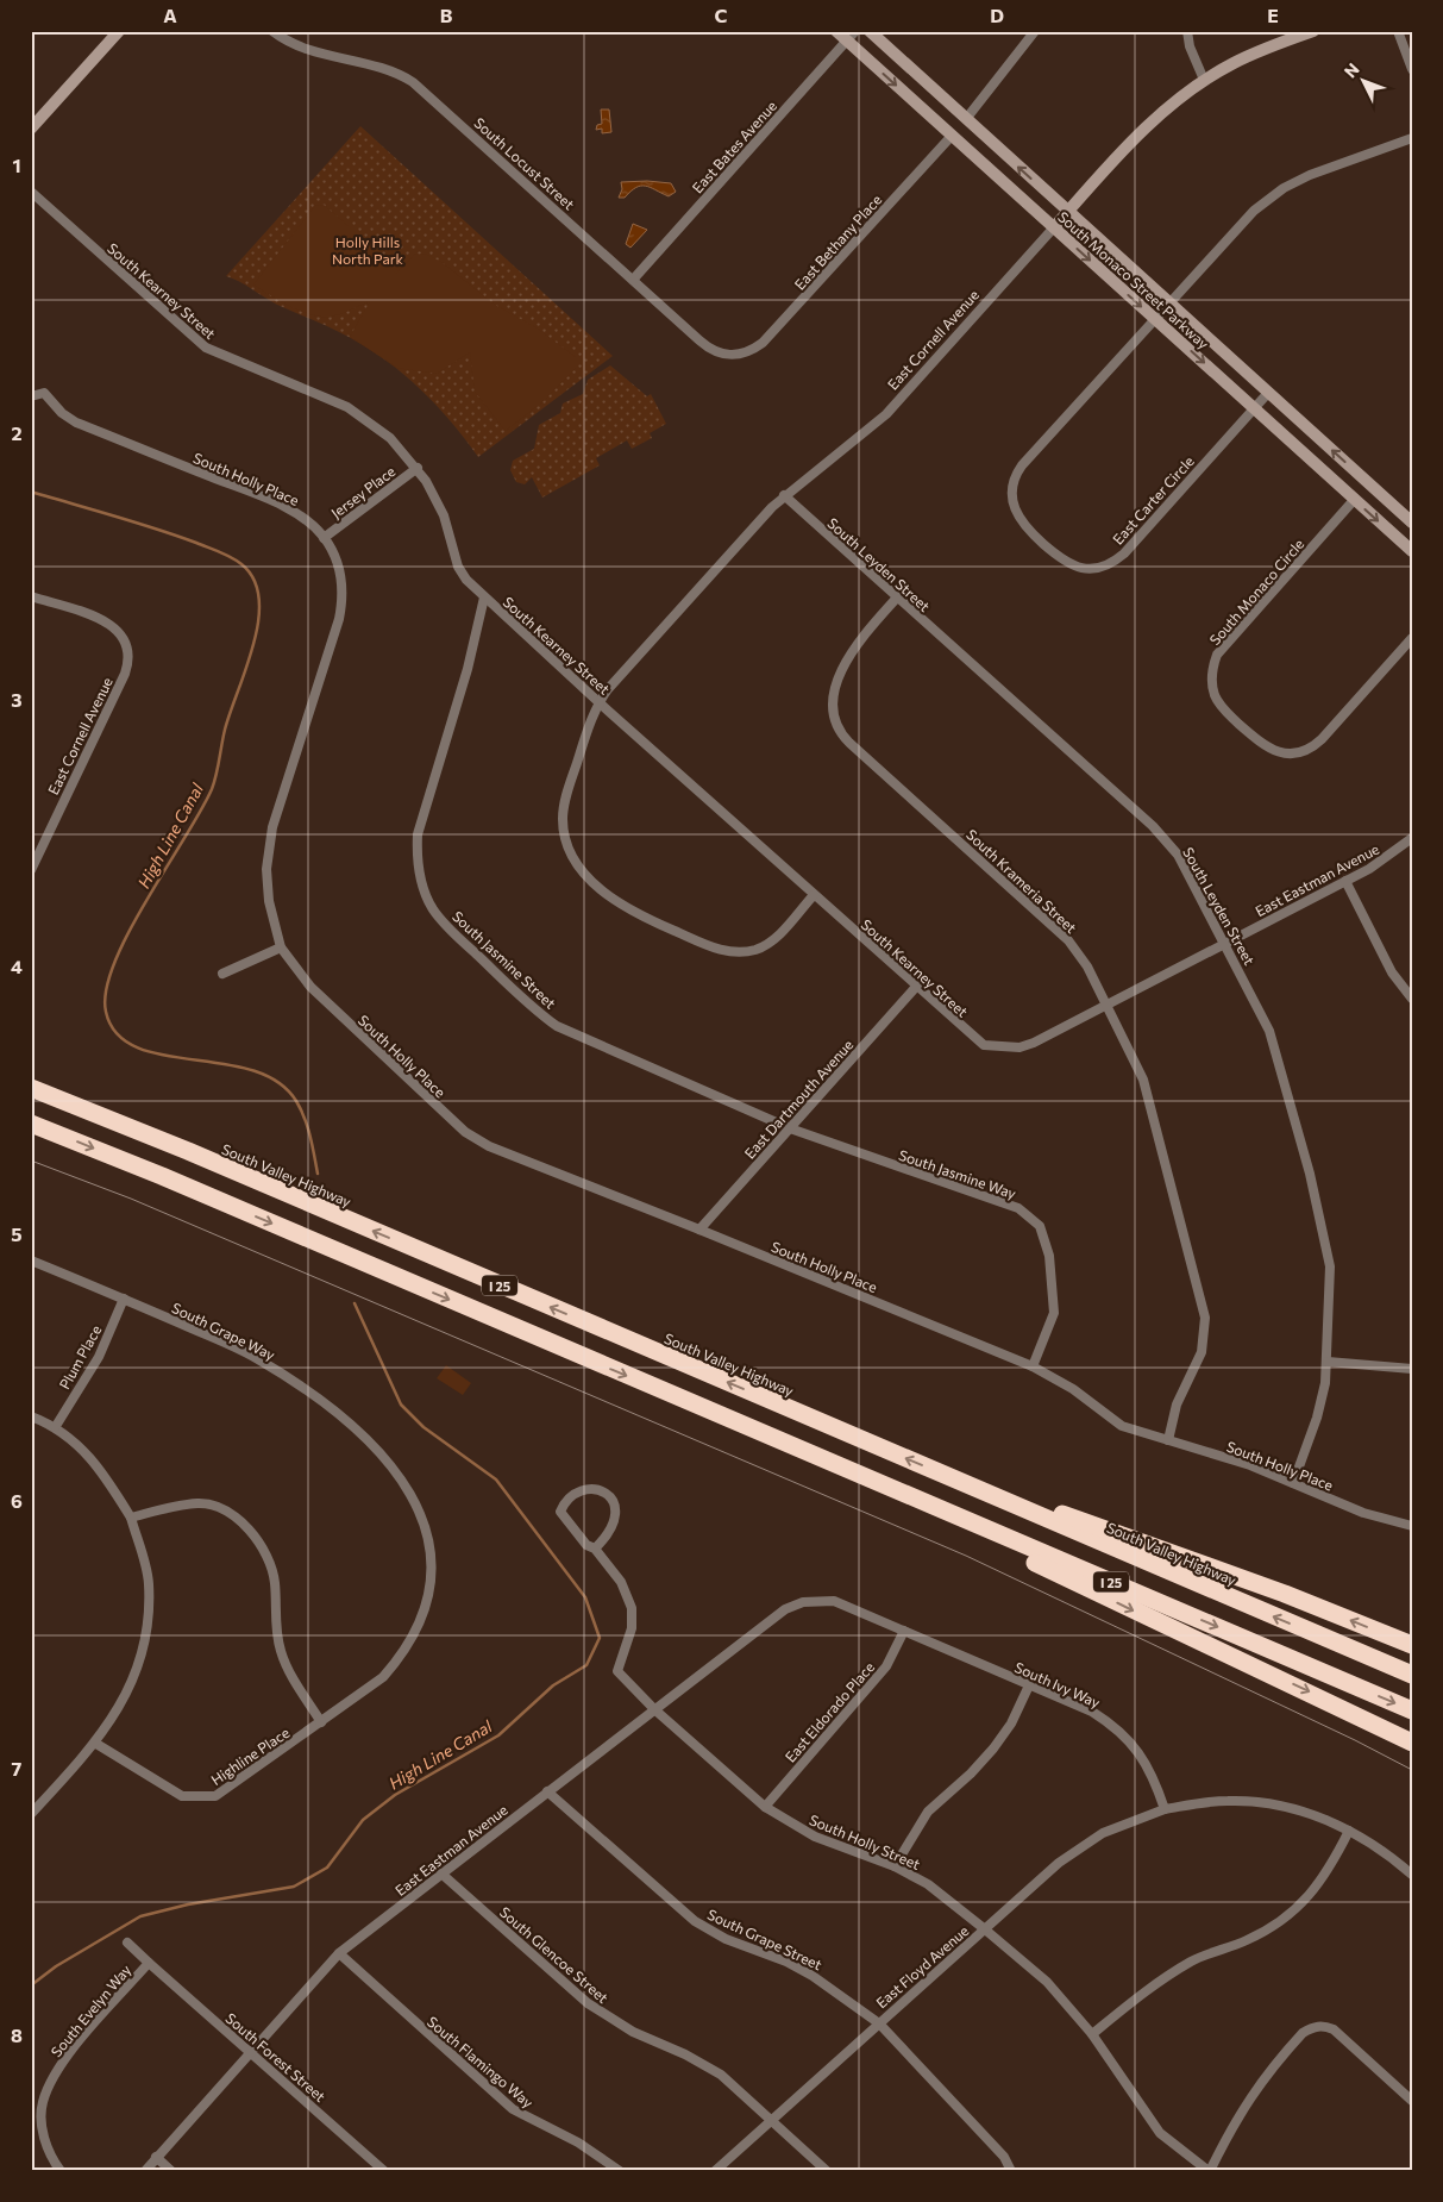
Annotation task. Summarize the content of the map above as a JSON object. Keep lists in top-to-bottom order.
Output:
{
  "streets": {
    "highway": ["South Valley Highway", "I 25"],
    "main road": ["South Monaco Street Parkway", "East Cornell Avenue"],
    "street": [
      "East Bates Avenue",
      "South Locust Street",
      "East Bethany Place",
      "South Kearney Street",
      "South Holly Place",
      "Jersey Place",
      "East Carter Circle",
      "South Leyden Street",
      "South Monaco Circle",
      "East Eastman Avenue",
      "South Krameria Street",
      "South Jasmine Street",
      "East Dartmouth Avenue",
      "South Jasmine Way",
      "South Grape Way",
      "Plum Place",
      "South Ivy Way",
      "East Eldorado Place",
      "Highline Place",
      "South Holly Street",
      "South Grape Street",
      "South Glencoe Street",
      "East Floyd Avenue",
      "South Evelyn Way",
      "South Forest Street",
      "South Flamingo Way"
    ]
  },
  "crossings": [
    ["East Bates Avenue", "South Locust Street"],
    ["East Bates Avenue", "South Monaco Street Parkway"],
    ["South Locust Street", "East Bethany Place"],
    ["East Bethany Place", "South Monaco Street Parkway"],
    ["South Monaco Street Parkway", "East Cornell Avenue"],
    ["South Monaco Street Parkway", "East Carter Circle"],
    ["South Monaco Street Parkway", "South Monaco Circle"],
    ["South Kearney Street", "East Cornell Avenue"],
    ["South Kearney Street", "Jersey Place"],
    ["South Kearney Street", "East Eastman Avenue"],
    ["South Kearney Street", "South Krameria Street"],
    ["South Kearney Street", "South Jasmine Street"],
    ["South Kearney Street", "East Dartmouth Avenue"],
    ["East Cornell Avenue", "South Leyden Street"],
    ["South Holly Place", "Jersey Place"],
    ["South Holly Place", "South Leyden Street"],
    ["South Holly Place", "South Krameria Street"],
    ["South Holly Place", "East Dartmouth Avenue"],
    ["South Holly Place", "South Jasmine Way"],
    ["South Leyden Street", "East Eastman Avenue"],
    ["South Leyden Street", "South Krameria Street"],
    ["East Eastman Avenue", "South Krameria Street"],
    ["East Eastman Avenue", "South Ivy Way"],
    ["East Eastman Avenue", "South Holly Street"],
    ["East Eastman Avenue", "South Grape Street"],
    ["East Eastman Avenue", "South Glencoe Street"],
    ["East Eastman Avenue", "South Forest Street"],
    ["East Eastman Avenue", "South Flamingo Way"],
    ["South Jasmine Street", "East Dartmouth Avenue"],
    ["South Jasmine Street", "South Jasmine Way"],
    ["East Dartmouth Avenue", "South Jasmine Way"],
    ["South Grape Way", "Plum Place"],
    ["South Grape Way", "Highline Place"],
    ["South Ivy Way", "East Eldorado Place"],
    ["South Ivy Way", "East Floyd Avenue"],
    ["East Eldorado Place", "South Holly Street"],
    ["South Holly Street", "East Floyd Avenue"],
    ["South Grape Street", "East Floyd Avenue"],
    ["South Glencoe Street", "East Floyd Avenue"],
    ["South Evelyn Way", "South Forest Street"]
  ],
  "water": ["High Line Canal"],
  "parks": ["Holly Hills North Park"],
  "north": "top left",
  "grid": {
    "columns": [
      "A",
      "B",
      "C",
      "D",
      "E"
    ],
    "rows": [
      "1",
      "2",
      "3",
      "4",
      "5",
      "6",
      "7",
      "8"
    ]
  }
}
